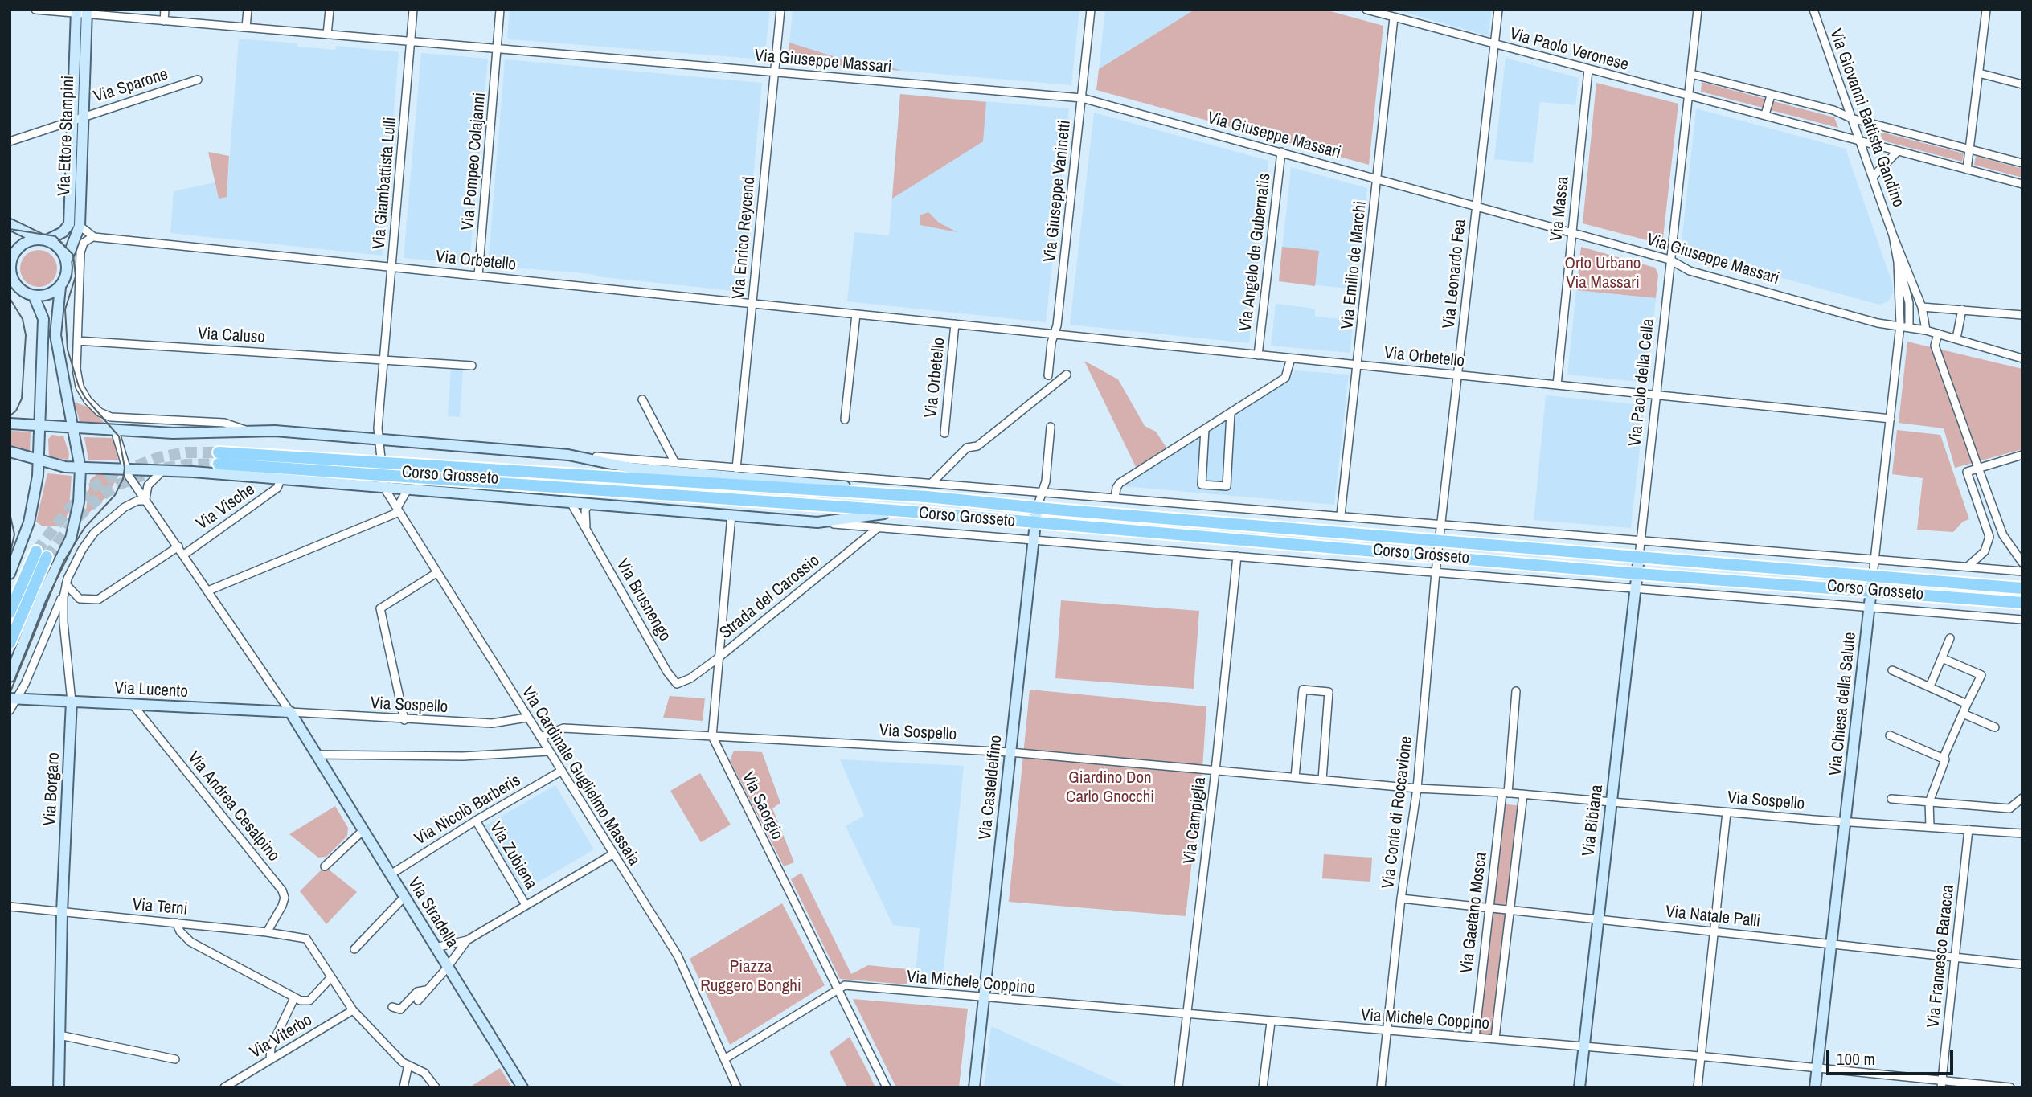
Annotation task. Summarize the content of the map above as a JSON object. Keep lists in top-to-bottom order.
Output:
{
  "streets": {
    "main road": [
      "Via Ettore Stampini",
      "Corso Grosseto",
      "Via Lucento",
      "Via Chiesa della Salute",
      "Via Casteldelfino",
      "Via Borgaro",
      "Via Bibiana",
      "Via Stradella"
    ],
    "street": [
      "Via Paolo Veronese",
      "Via Giuseppe Massari",
      "Via Sparone",
      "Via Giovanni Battista Gandino",
      "Via Pompeo Colajanni",
      "Via Giambattista Lulli",
      "Via Giuseppe Vaninetti",
      "Via Massa",
      "Via Enrico Reycend",
      "Via Angelo de Gubernatis",
      "Via Orbetello",
      "Via Emilio de Marchi",
      "Via Leonardo Fea",
      "Via Caluso",
      "Via Paolo della Cella",
      "Via Vische",
      "Strada del Carossio",
      "Via Brusnengo",
      "Via Sospello",
      "Via Cardinale Guglielmo Massaia",
      "Via Saorgio",
      "Via Andrea Cesalpino",
      "Via Nicolò Barberis",
      "Via Conte di Roccavione",
      "Via Campiglia",
      "Via Zubiena",
      "Via Terni",
      "Via Gaetano Mosca",
      "Via Natale Palli",
      "Via Francesco Baracca",
      "Via Michele Coppino",
      "Via Viterbo"
    ]
  },
  "crossings": [
    ["Via Paolo Veronese", "Via Giovanni Battista Gandino"],
    ["Via Paolo Veronese", "Via Massa"],
    ["Via Paolo Veronese", "Via Emilio de Marchi"],
    ["Via Paolo Veronese", "Via Leonardo Fea"],
    ["Via Paolo Veronese", "Via Paolo della Cella"],
    ["Via Giuseppe Massari", "Via Giovanni Battista Gandino"],
    ["Via Giuseppe Massari", "Via Ettore Stampini"],
    ["Via Giuseppe Massari", "Via Pompeo Colajanni"],
    ["Via Giuseppe Massari", "Via Giambattista Lulli"],
    ["Via Giuseppe Massari", "Via Giuseppe Vaninetti"],
    ["Via Giuseppe Massari", "Via Massa"],
    ["Via Giuseppe Massari", "Via Enrico Reycend"],
    ["Via Giuseppe Massari", "Via Angelo de Gubernatis"],
    ["Via Giuseppe Massari", "Via Emilio de Marchi"],
    ["Via Giuseppe Massari", "Via Leonardo Fea"],
    ["Via Giuseppe Massari", "Via Paolo della Cella"],
    ["Via Giuseppe Massari", "Via Chiesa della Salute"],
    ["Via Sparone", "Via Ettore Stampini"],
    ["Via Giovanni Battista Gandino", "Via Chiesa della Salute"],
    ["Via Pompeo Colajanni", "Via Orbetello"],
    ["Via Giambattista Lulli", "Via Orbetello"],
    ["Via Giambattista Lulli", "Via Caluso"],
    ["Via Giambattista Lulli", "Corso Grosseto"],
    ["Via Giambattista Lulli", "Via Cardinale Guglielmo Massaia"],
    ["Via Giuseppe Vaninetti", "Via Orbetello"],
    ["Via Massa", "Via Orbetello"],
    ["Via Enrico Reycend", "Via Orbetello"],
    ["Via Enrico Reycend", "Corso Grosseto"],
    ["Via Angelo de Gubernatis", "Via Orbetello"],
    ["Via Orbetello", "Via Emilio de Marchi"],
    ["Via Orbetello", "Via Leonardo Fea"],
    ["Via Orbetello", "Via Paolo della Cella"],
    ["Via Orbetello", "Via Chiesa della Salute"],
    ["Via Emilio de Marchi", "Corso Grosseto"],
    ["Via Leonardo Fea", "Corso Grosseto"],
    ["Via Leonardo Fea", "Via Conte di Roccavione"],
    ["Via Caluso", "Corso Grosseto"],
    ["Via Paolo della Cella", "Corso Grosseto"],
    ["Via Paolo della Cella", "Via Bibiana"],
    ["Corso Grosseto", "Via Vische"],
    ["Corso Grosseto", "Strada del Carossio"],
    ["Corso Grosseto", "Via Brusnengo"],
    ["Corso Grosseto", "Via Chiesa della Salute"],
    ["Corso Grosseto", "Via Cardinale Guglielmo Massaia"],
    ["Corso Grosseto", "Via Casteldelfino"],
    ["Corso Grosseto", "Via Conte di Roccavione"],
    ["Corso Grosseto", "Via Campiglia"],
    ["Corso Grosseto", "Via Bibiana"],
    ["Corso Grosseto", "Via Stradella"],
    ["Via Vische", "Via Stradella"],
    ["Strada del Carossio", "Via Brusnengo"],
    ["Via Lucento", "Via Sospello"],
    ["Via Lucento", "Via Borgaro"],
    ["Via Lucento", "Via Andrea Cesalpino"],
    ["Via Lucento", "Via Stradella"],
    ["Via Chiesa della Salute", "Via Sospello"],
    ["Via Chiesa della Salute", "Via Natale Palli"],
    ["Via Chiesa della Salute", "Via Michele Coppino"],
    ["Via Sospello", "Via Cardinale Guglielmo Massaia"],
    ["Via Sospello", "Via Casteldelfino"],
    ["Via Sospello", "Via Saorgio"],
    ["Via Sospello", "Via Conte di Roccavione"],
    ["Via Sospello", "Via Campiglia"],
    ["Via Sospello", "Via Bibiana"],
    ["Via Sospello", "Via Stradella"],
    ["Via Sospello", "Via Gaetano Mosca"],
    ["Via Sospello", "Via Francesco Baracca"],
    ["Via Cardinale Guglielmo Massaia", "Via Nicolò Barberis"],
    ["Via Casteldelfino", "Via Michele Coppino"],
    ["Via Borgaro", "Via Terni"],
    ["Via Borgaro", "Via Stradella"],
    ["Via Saorgio", "Via Michele Coppino"],
    ["Via Andrea Cesalpino", "Via Terni"],
    ["Via Nicolò Barberis", "Via Zubiena"],
    ["Via Nicolò Barberis", "Via Stradella"],
    ["Via Conte di Roccavione", "Via Natale Palli"],
    ["Via Conte di Roccavione", "Via Michele Coppino"],
    ["Via Campiglia", "Via Michele Coppino"],
    ["Via Bibiana", "Via Natale Palli"],
    ["Via Bibiana", "Via Michele Coppino"],
    ["Via Gaetano Mosca", "Via Natale Palli"],
    ["Via Gaetano Mosca", "Via Michele Coppino"],
    ["Via Natale Palli", "Via Francesco Baracca"],
    ["Via Francesco Baracca", "Via Michele Coppino"]
  ],
  "parks": ["Orto Urbano Via Massari", "Giardino Don Carlo Gnocchi", "Piazza Ruggero Bonghi"],
  "scale_bar": "100 m"
}
